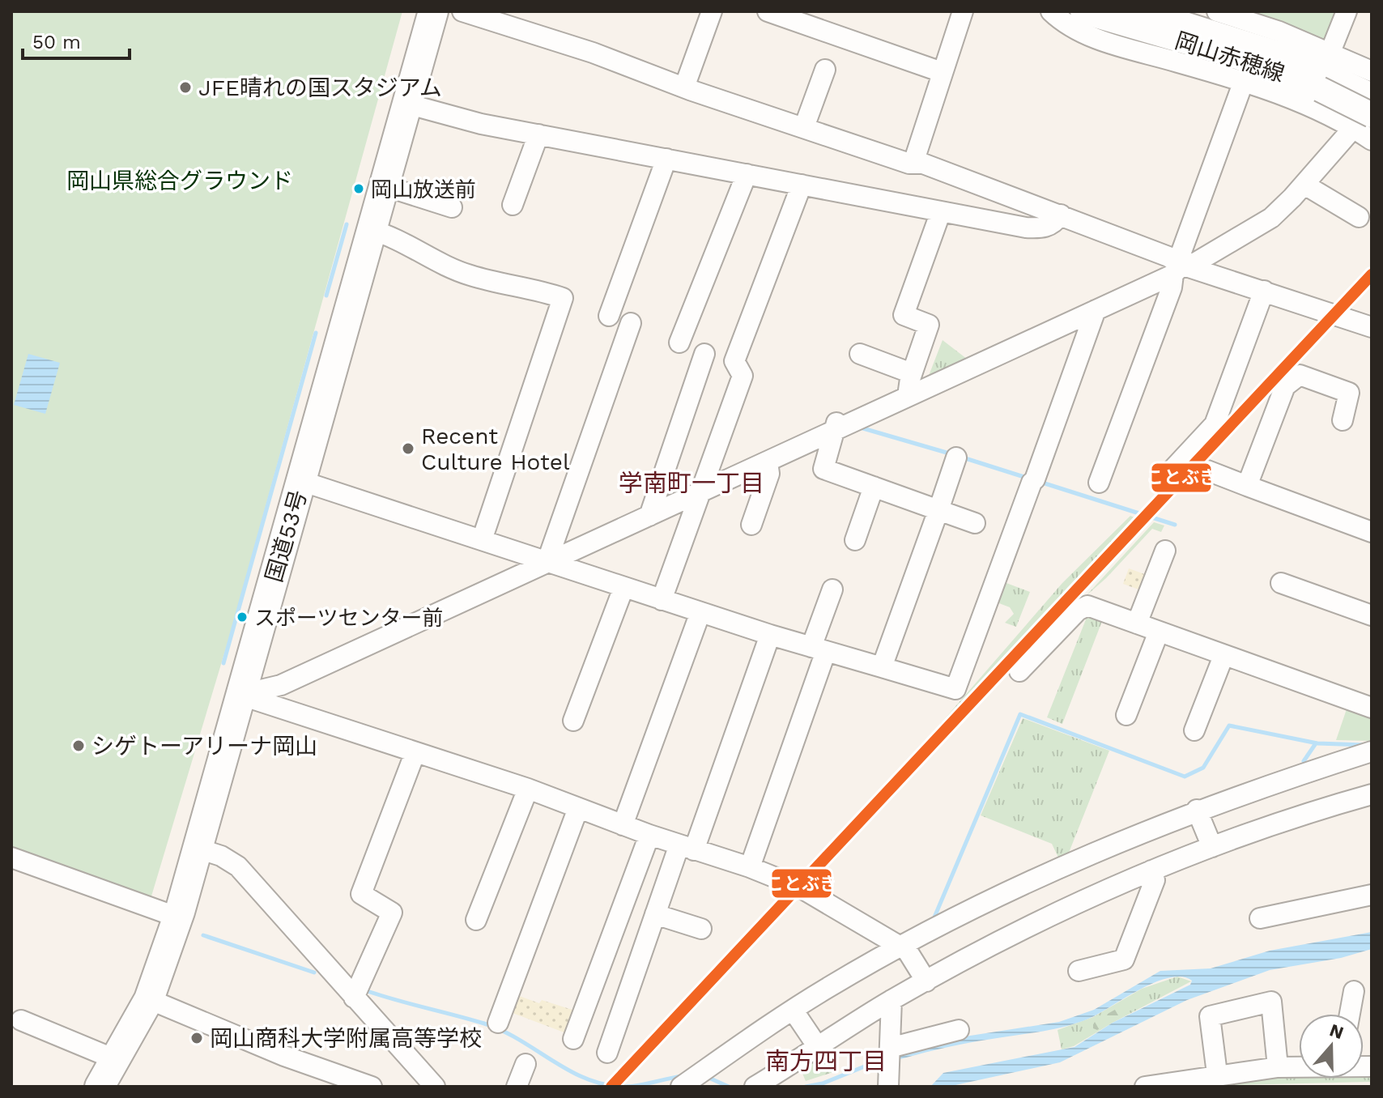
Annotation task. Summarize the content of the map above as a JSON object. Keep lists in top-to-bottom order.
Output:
{
  "streets": {
    "highway": ["国道53号"],
    "main road": ["岡山赤穂線"]
  },
  "districts": ["学南町一丁目", "南方四丁目"],
  "parks": ["岡山県総合グラウンド"],
  "places": [
    "JFE晴れの国スタジアム",
    "岡山放送前",
    "Recent Culture Hotel",
    "スポーツセンター前",
    "シゲトーアリーナ岡山",
    "岡山商科大学附属高等学校"
  ],
  "lines": ["transit line ことぶき"],
  "scale_bar": "50 m",
  "north": "top"
}
